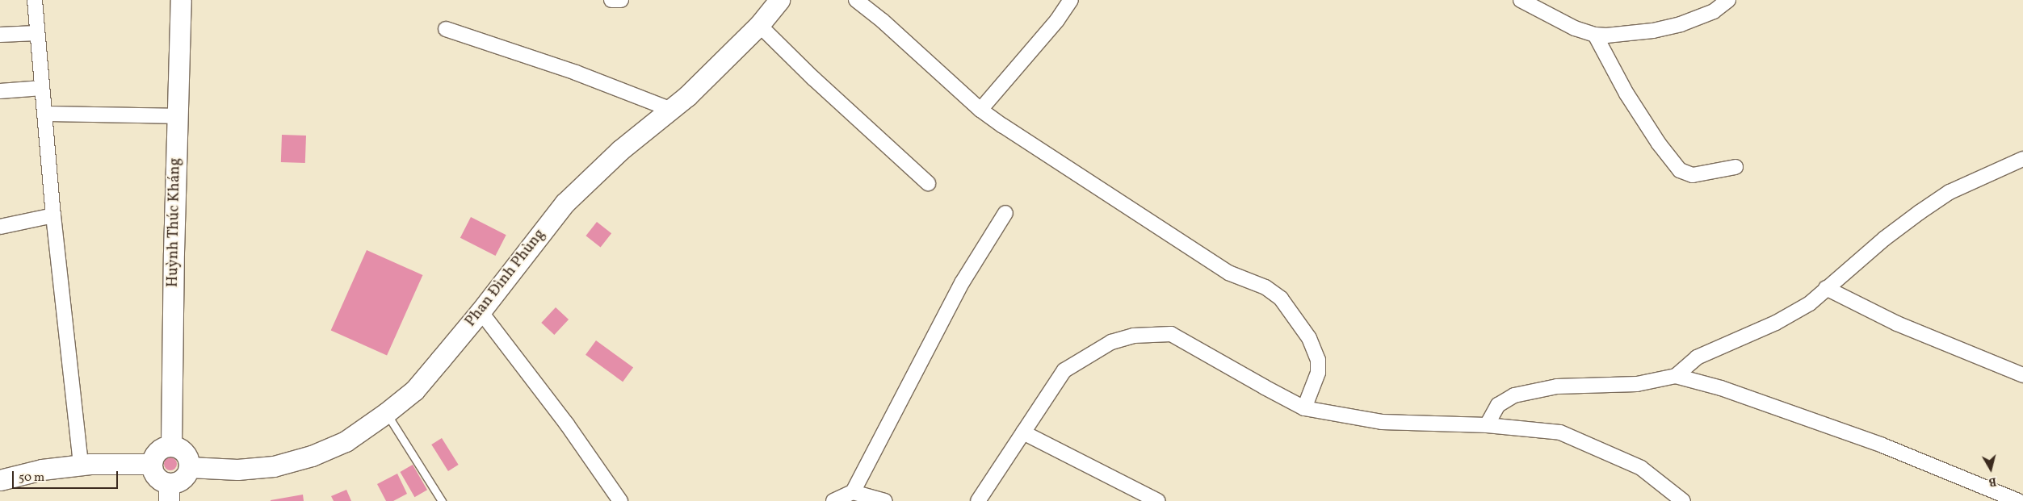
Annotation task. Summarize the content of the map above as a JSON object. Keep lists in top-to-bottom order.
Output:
{
  "streets": {
    "street": ["Huỳnh Thúc Kháng", "Phan Đình Phùng"]
  },
  "crossings": [
    ["Huỳnh Thúc Kháng", "Phan Đình Phùng"]
  ],
  "scale_bar": "50 m",
  "north": "bottom"
}
